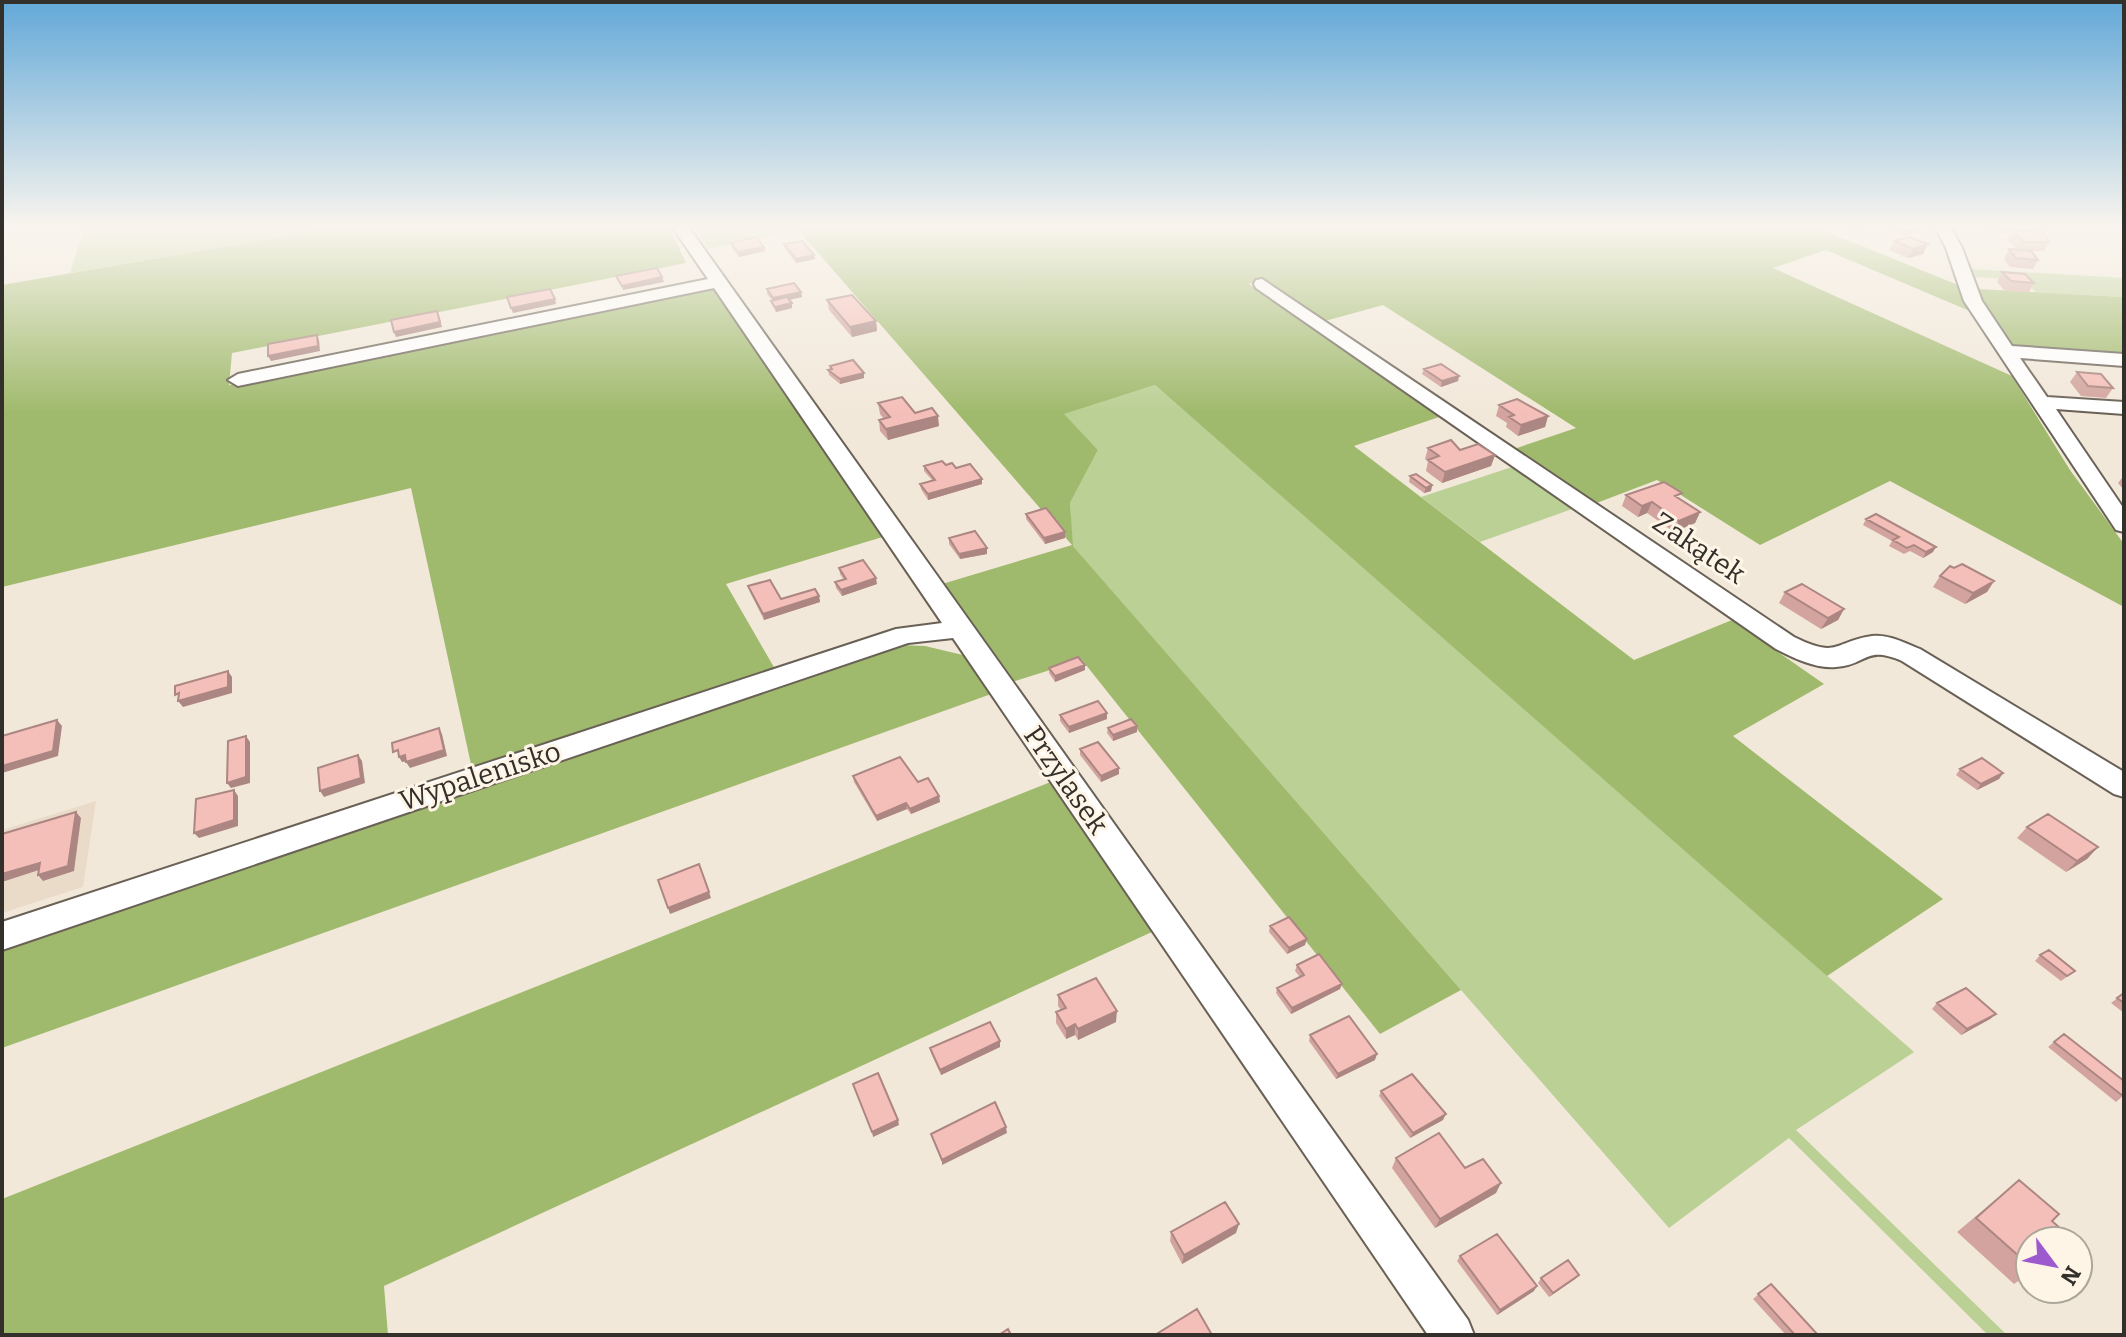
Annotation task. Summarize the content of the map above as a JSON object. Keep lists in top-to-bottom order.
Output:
{
  "streets": {
    "street": ["Zakątek", "Wypalenisko", "Przylasek"]
  },
  "crossings": [
    ["Wypalenisko", "Przylasek"]
  ],
  "north": "bottom right"
}
